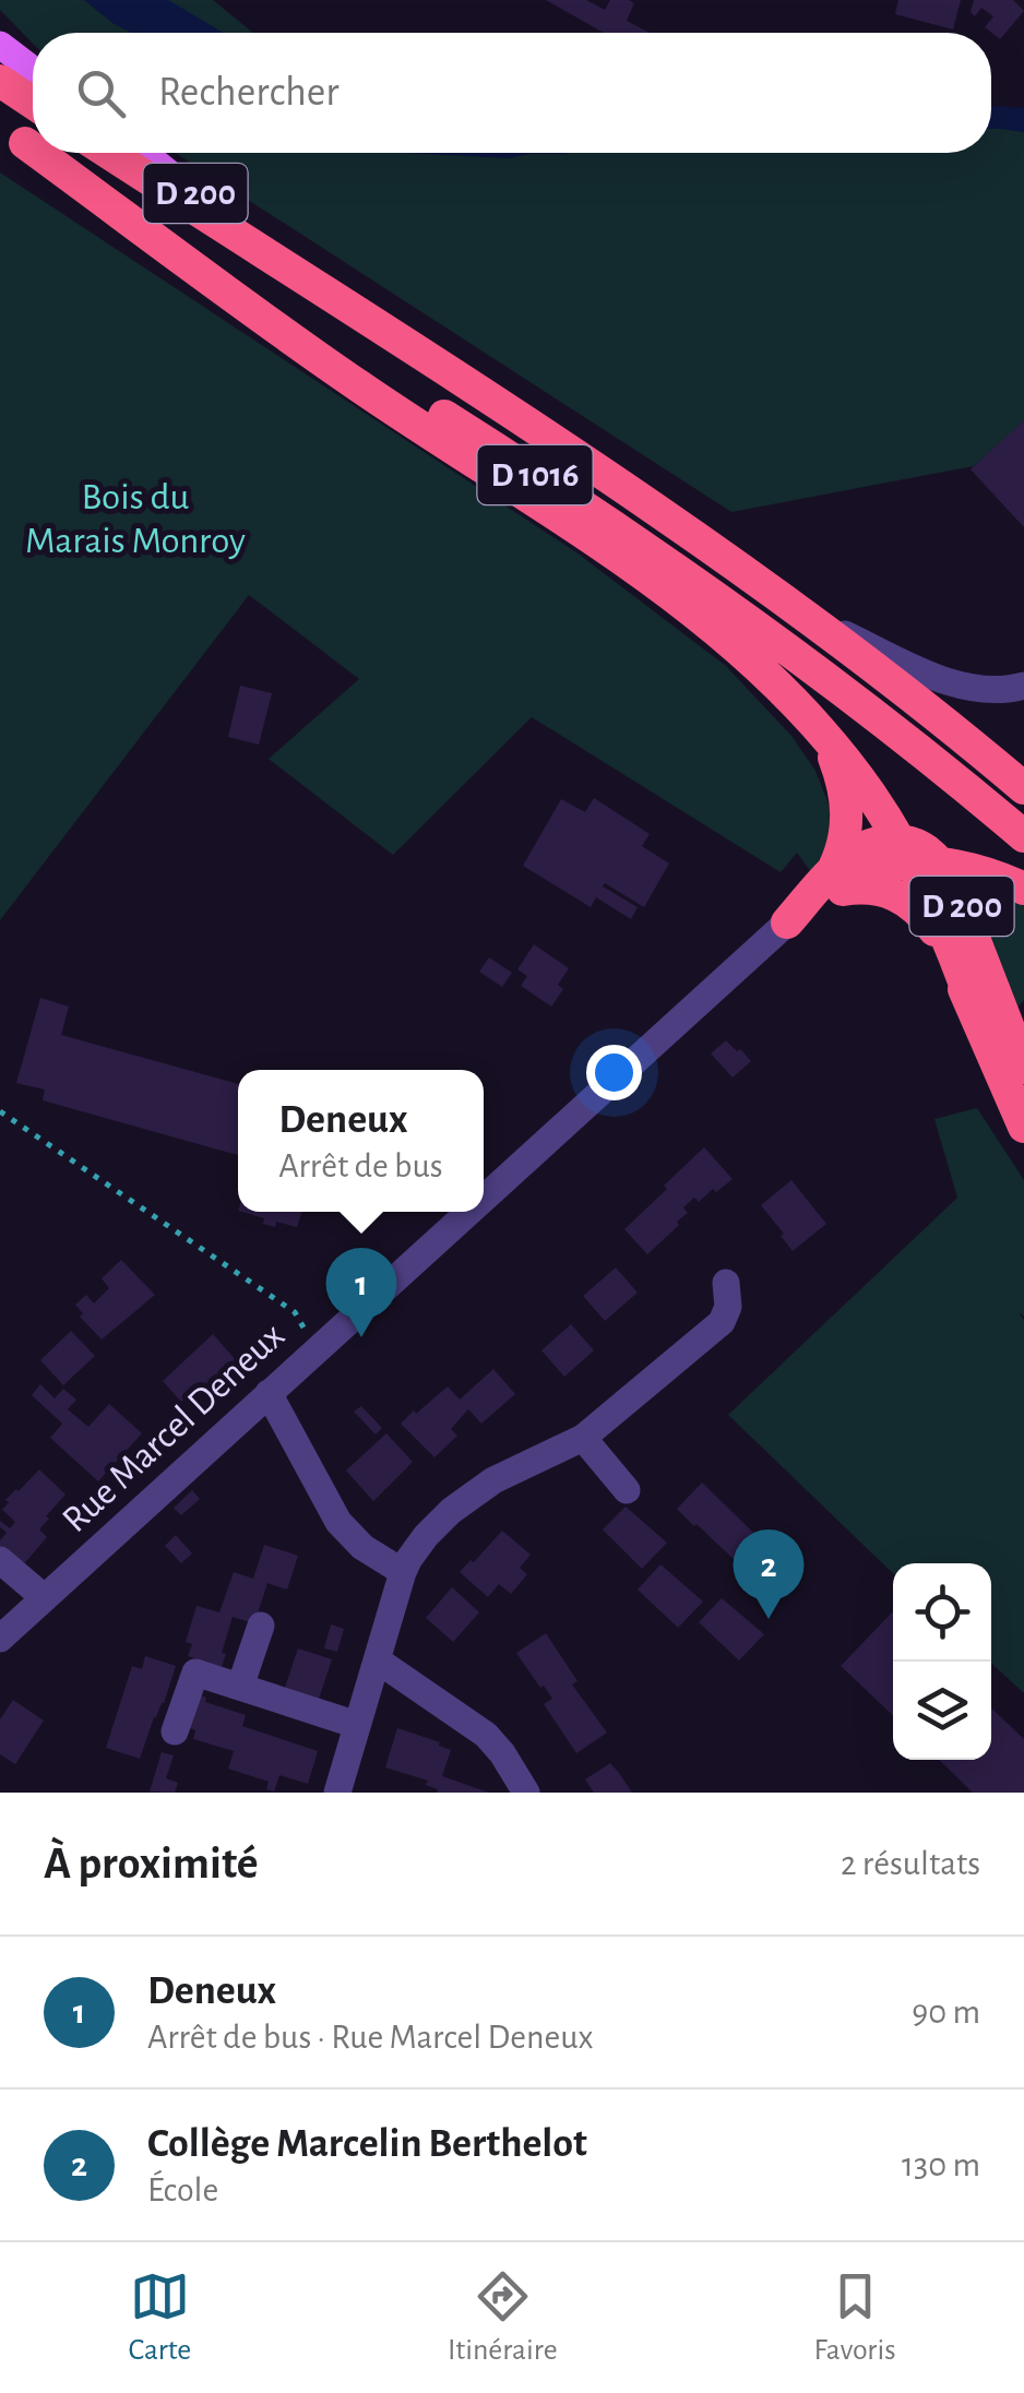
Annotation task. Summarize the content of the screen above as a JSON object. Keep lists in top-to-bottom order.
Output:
{
  "streets": {
    "highway": ["D 200", "D 1016"],
    "street": ["Rue Marcel Deneux"]
  },
  "crossings": [
    ["D 200", "D 1016"],
    ["D 200", "Rue Marcel Deneux"]
  ],
  "parks": ["Bois du Marais Monroy"],
  "page": {
    "search": "Rechercher",
    "popup": ["Deneux", "Arrêt de bus"],
    "pins": ["1", "2"],
    "heading": ["À proximité", "2 résultats"],
    "list": [
      {
        "mark": "1",
        "name": "Deneux",
        "note": "Arrêt de bus · Rue Marcel Deneux",
        "value": "90 m"
      },
      {
        "mark": "2",
        "name": "Collège Marcelin Berthelot",
        "note": "École",
        "value": "130 m"
      }
    ],
    "nav": ["Carte", "Itinéraire", "Favoris"]
  }
}
